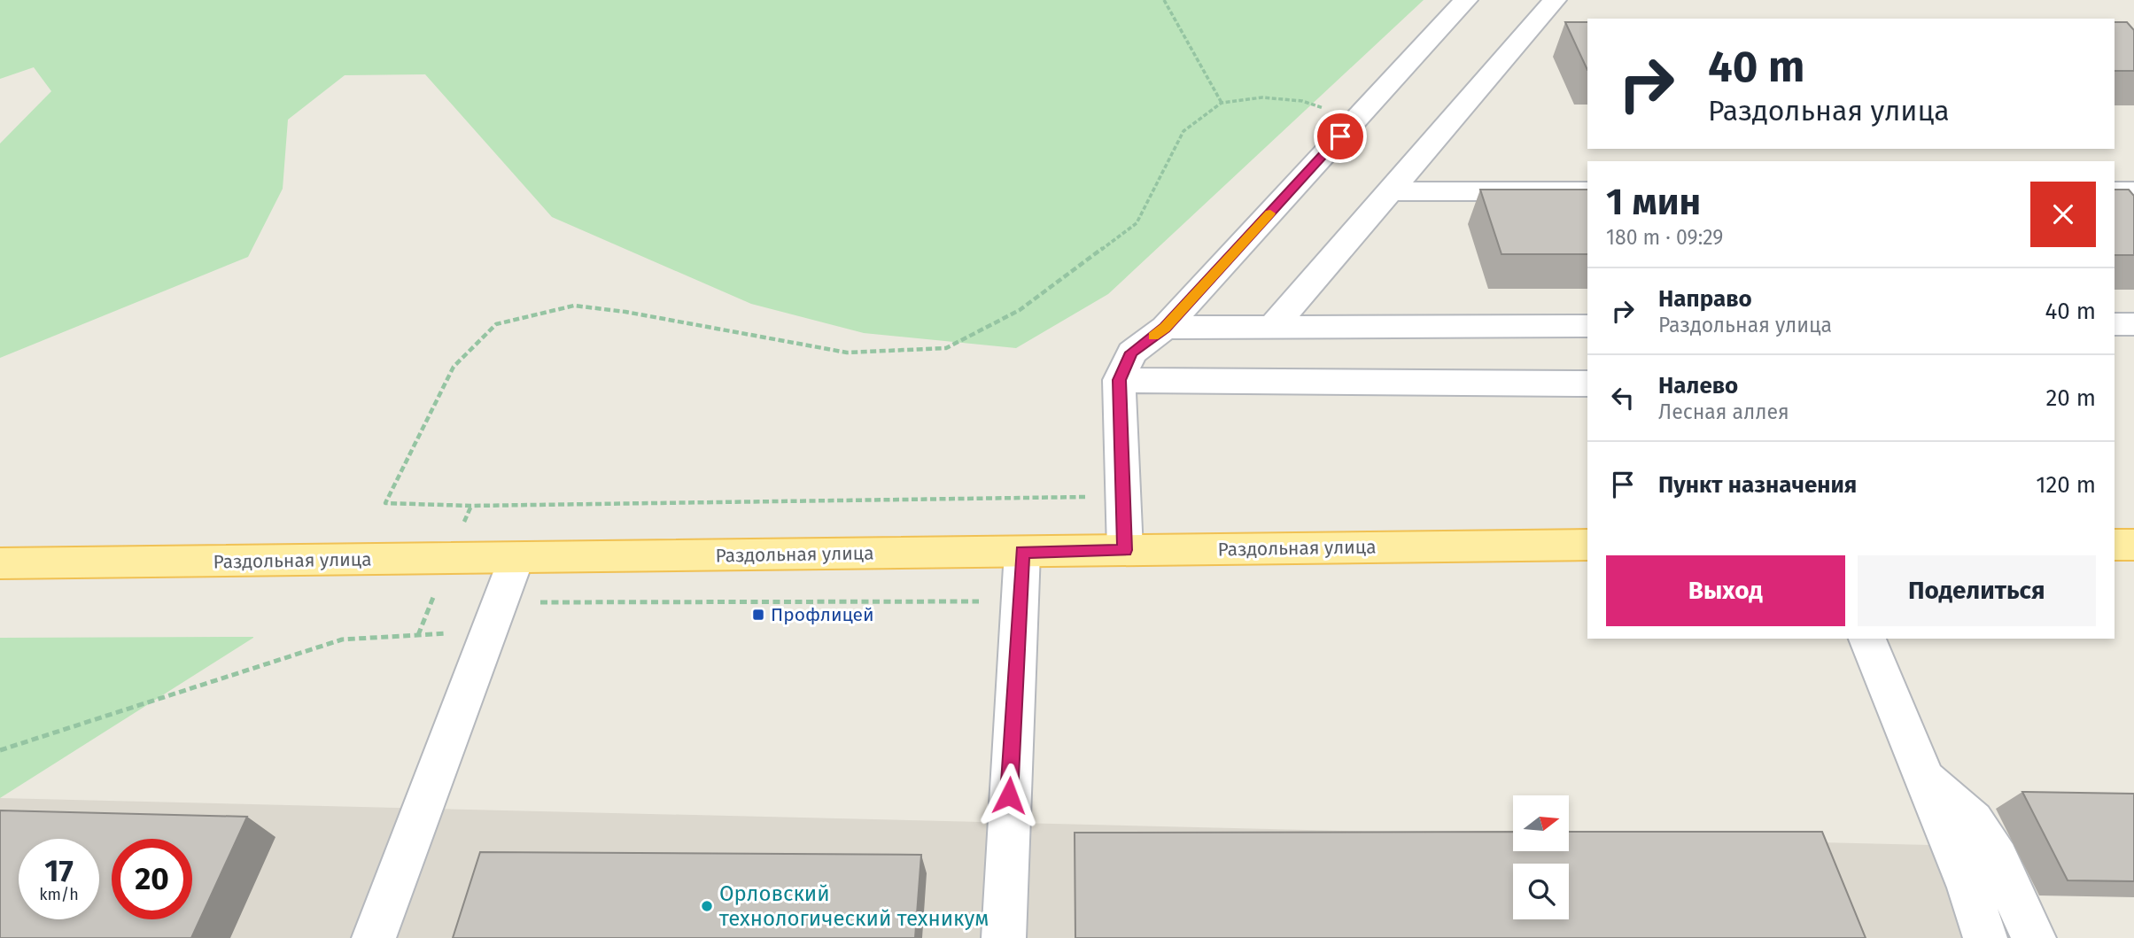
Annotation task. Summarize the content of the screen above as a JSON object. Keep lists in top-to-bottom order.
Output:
{
  "streets": {
    "main road": ["Раздольная улица"]
  },
  "places": {
    "transit": ["Профлицей"],
    "other": ["Орловский технологический техникум"]
  },
  "north": "right",
  "page": {
    "turn": ["40 m", "Раздольная улица"],
    "heading": ["1 мин", "180 m · 09:29"],
    "list": [
      {
        "name": "Направо",
        "note": "Раздольная улица",
        "value": "40 m"
      },
      {
        "name": "Налево",
        "note": "Лесная аллея",
        "value": "20 m"
      },
      {
        "name": "Пункт назначения",
        "value": "120 m"
      }
    ],
    "buttons": ["Выход", "Поделиться"],
    "speed": "17 km/h",
    "limit": "20"
  }
}
